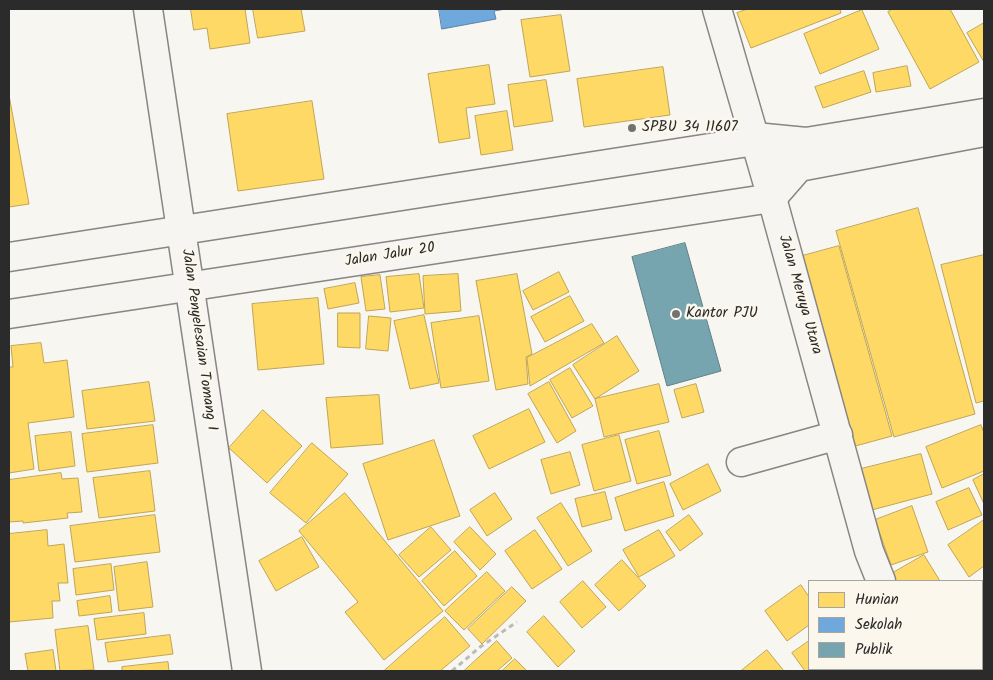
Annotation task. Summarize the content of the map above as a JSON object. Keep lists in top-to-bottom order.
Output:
{
  "streets": {
    "street": ["Jalan Jalur 20", "Jalan Meruya Utara", "Jalan Penyelesaian Tomang I"]
  },
  "crossings": [
    ["Jalan Jalur 20", "Jalan Meruya Utara"],
    ["Jalan Jalur 20", "Jalan Penyelesaian Tomang I"]
  ],
  "places": ["SPBU 34 11607", "Kantor PJU"],
  "legend": ["Hunian", "Sekolah", "Publik"]
}
